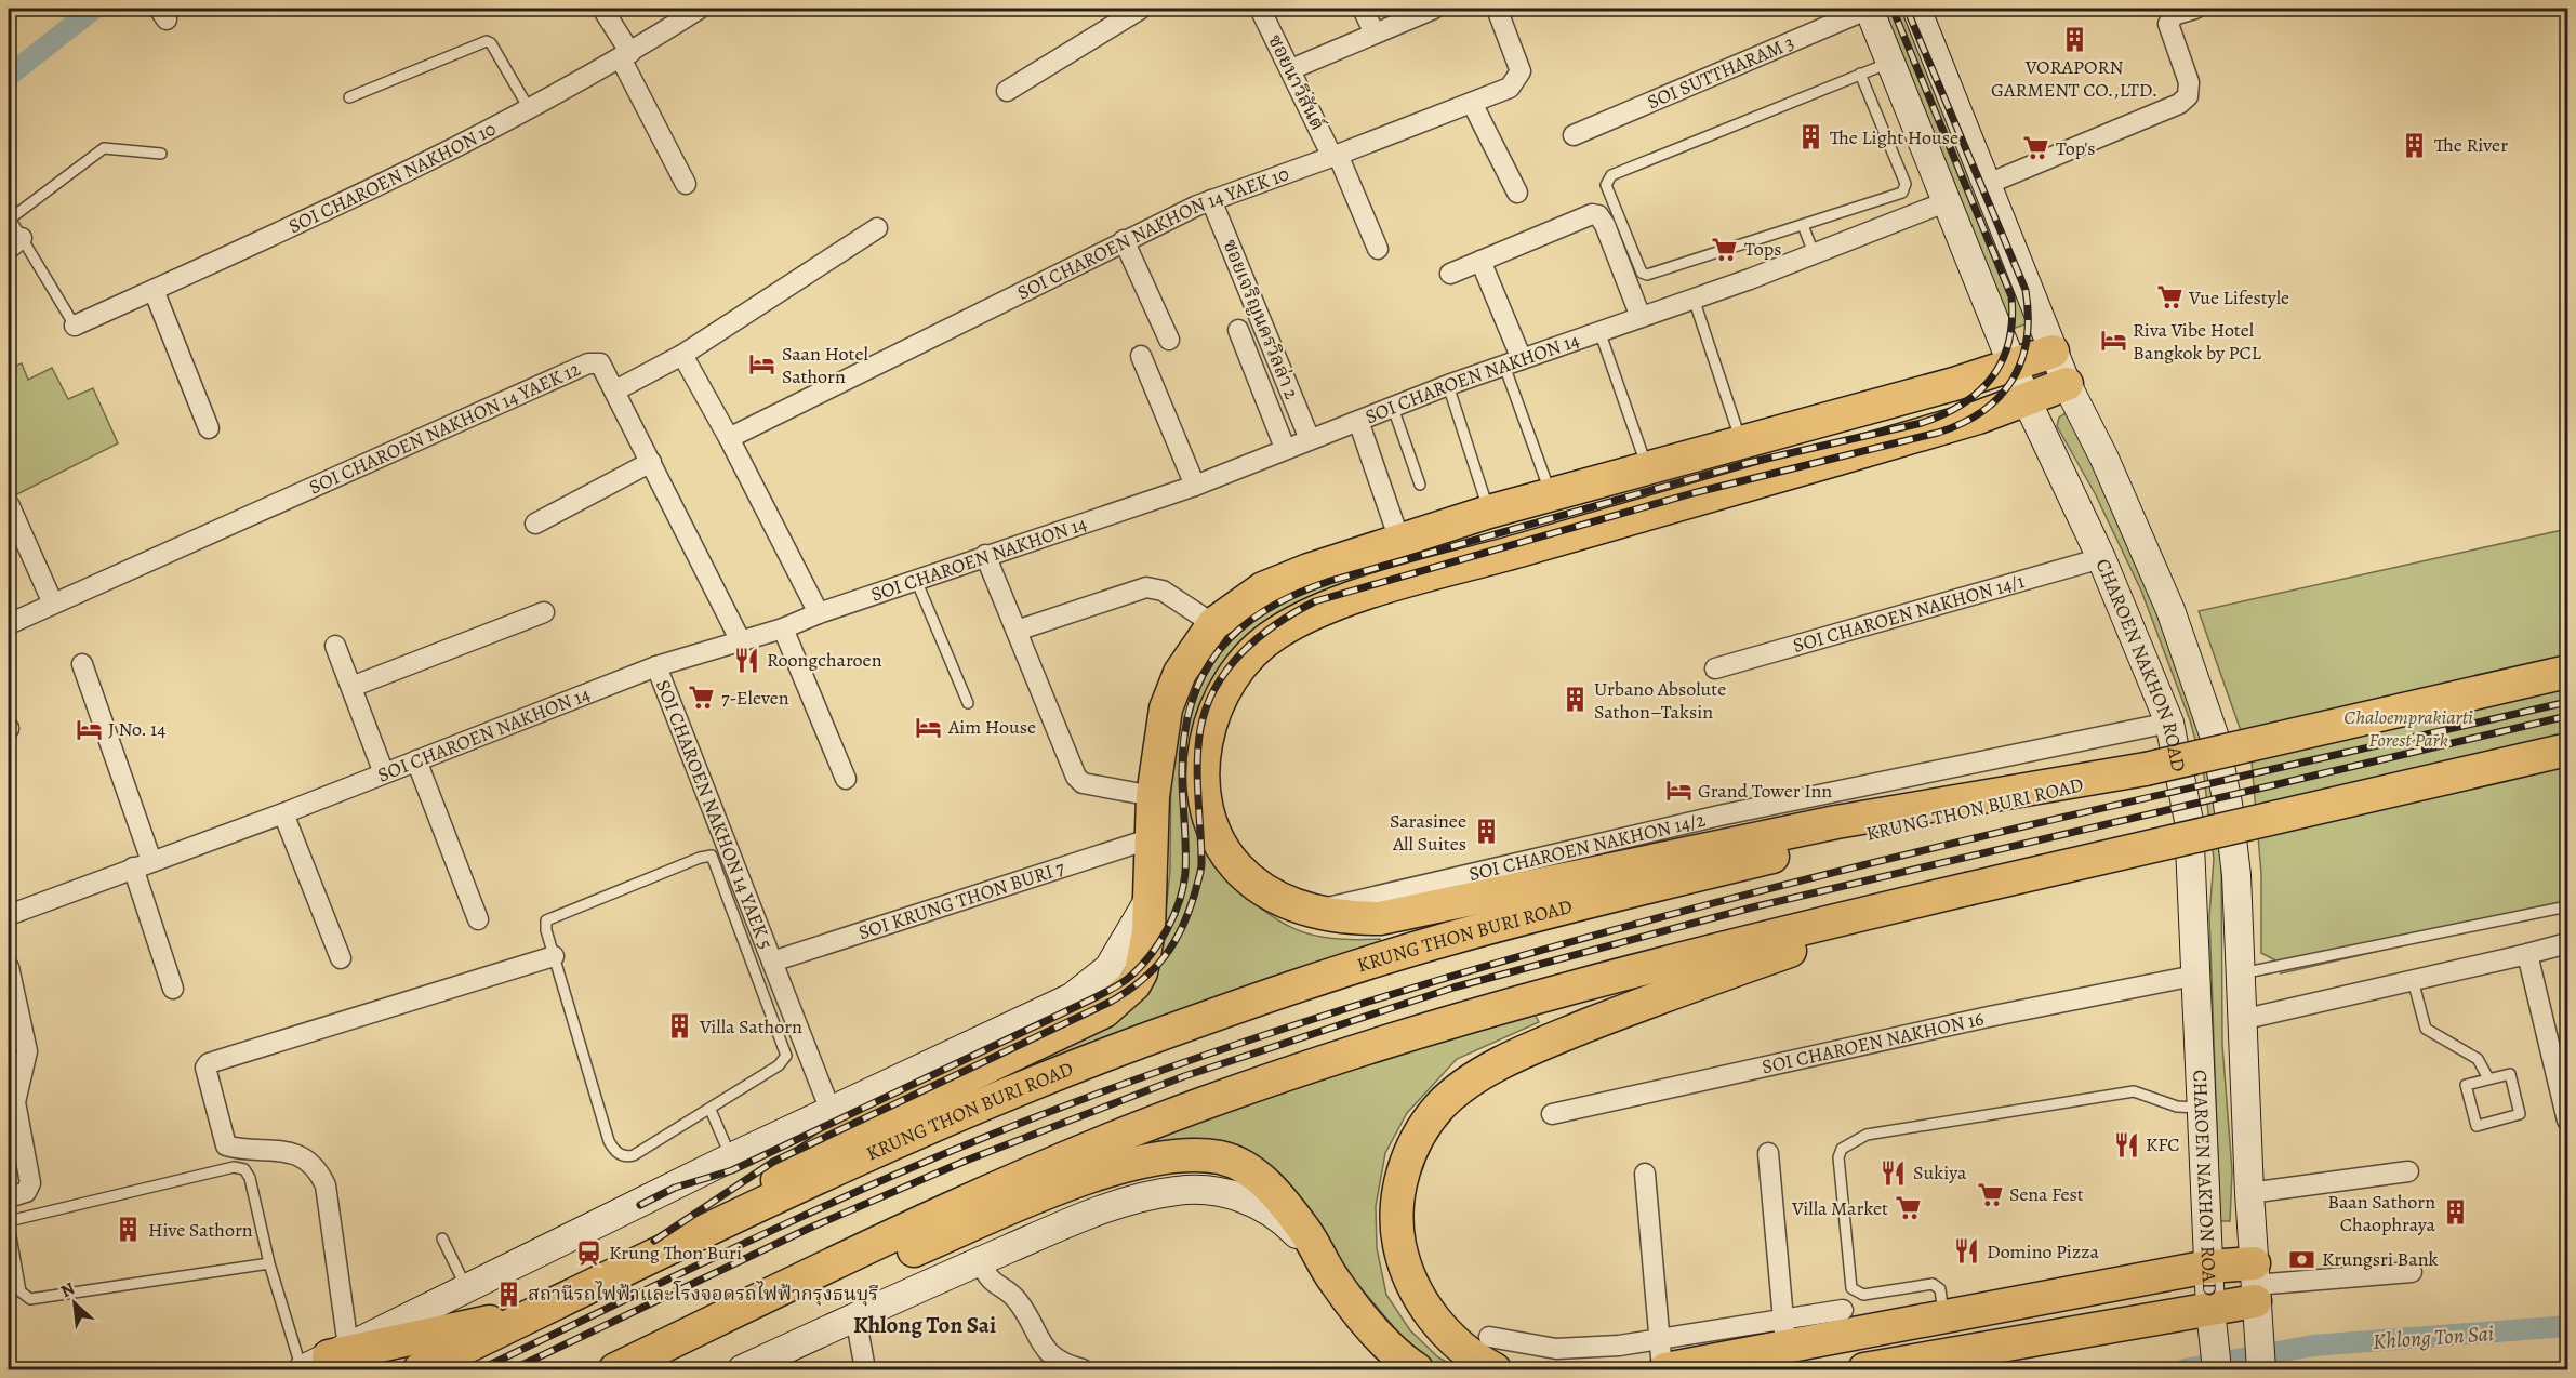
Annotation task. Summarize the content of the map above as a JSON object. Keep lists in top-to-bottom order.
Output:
{
  "streets": {
    "main road": ["CHAROEN NAKHON ROAD", "KRUNG THON BURI ROAD"],
    "street": [
      "SOI SUTTHARAM 3",
      "ซอยนาวีสันต์",
      "SOI CHAROEN NAKHON 10",
      "SOI CHAROEN NAKHON 14 YAEK 10",
      "ซอยเจริญนครวิลล่า 2",
      "SOI CHAROEN NAKHON 14",
      "SOI CHAROEN NAKHON 14 YAEK 12",
      "SOI CHAROEN NAKHON 14/1",
      "SOI CHAROEN NAKHON 14 YAEK 5",
      "SOI CHAROEN NAKHON 14/2",
      "SOI KRUNG THON BURI 7",
      "SOI CHAROEN NAKHON 16"
    ]
  },
  "crossings": [
    ["SOI SUTTHARAM 3", "CHAROEN NAKHON ROAD"],
    ["ซอยนาวีสันต์", "SOI CHAROEN NAKHON 14 YAEK 10"],
    ["SOI CHAROEN NAKHON 14 YAEK 10", "ซอยเจริญนครวิลล่า 2"],
    ["ซอยเจริญนครวิลล่า 2", "SOI CHAROEN NAKHON 14"],
    ["SOI CHAROEN NAKHON 14", "SOI CHAROEN NAKHON 14 YAEK 12"],
    ["SOI CHAROEN NAKHON 14", "CHAROEN NAKHON ROAD"],
    ["SOI CHAROEN NAKHON 14", "SOI CHAROEN NAKHON 14 YAEK 5"],
    ["SOI CHAROEN NAKHON 14/1", "CHAROEN NAKHON ROAD"],
    ["CHAROEN NAKHON ROAD", "SOI CHAROEN NAKHON 14/2"],
    ["CHAROEN NAKHON ROAD", "SOI CHAROEN NAKHON 16"],
    ["SOI CHAROEN NAKHON 14 YAEK 5", "SOI KRUNG THON BURI 7"]
  ],
  "districts": ["Khlong Ton Sai"],
  "water": ["Khlong Ton Sai"],
  "parks": ["Chaloemprakiarti Forest Park"],
  "places": {
    "building": [
      "VORAPORN GARMENT CO.,LTD.",
      "The Light House",
      "The River",
      "Urbano Absolute Sathon–Taksin",
      "Sarasinee All Suites",
      "Villa Sathorn",
      "Baan Sathorn Chaophraya",
      "Hive Sathorn",
      "สถานีรถไฟฟ้าและโรงจอดรถไฟฟ้ากรุงธนบุรี"
    ],
    "supermarket": [
      "Top's",
      "Tops",
      "Vue Lifestyle",
      "7-Eleven",
      "Sena Fest",
      "Villa Market"
    ],
    "hotel": [
      "Riva Vibe Hotel Bangkok by PCL",
      "Saan Hotel Sathorn",
      "Aim House",
      "J No. 14",
      "Grand Tower Inn"
    ],
    "restaurant": [
      "Roongcharoen",
      "KFC",
      "Sukiya",
      "Domino Pizza"
    ],
    "station": ["Krung Thon Buri"],
    "bank": ["Krungsri Bank"]
  },
  "north": "top left"
}
